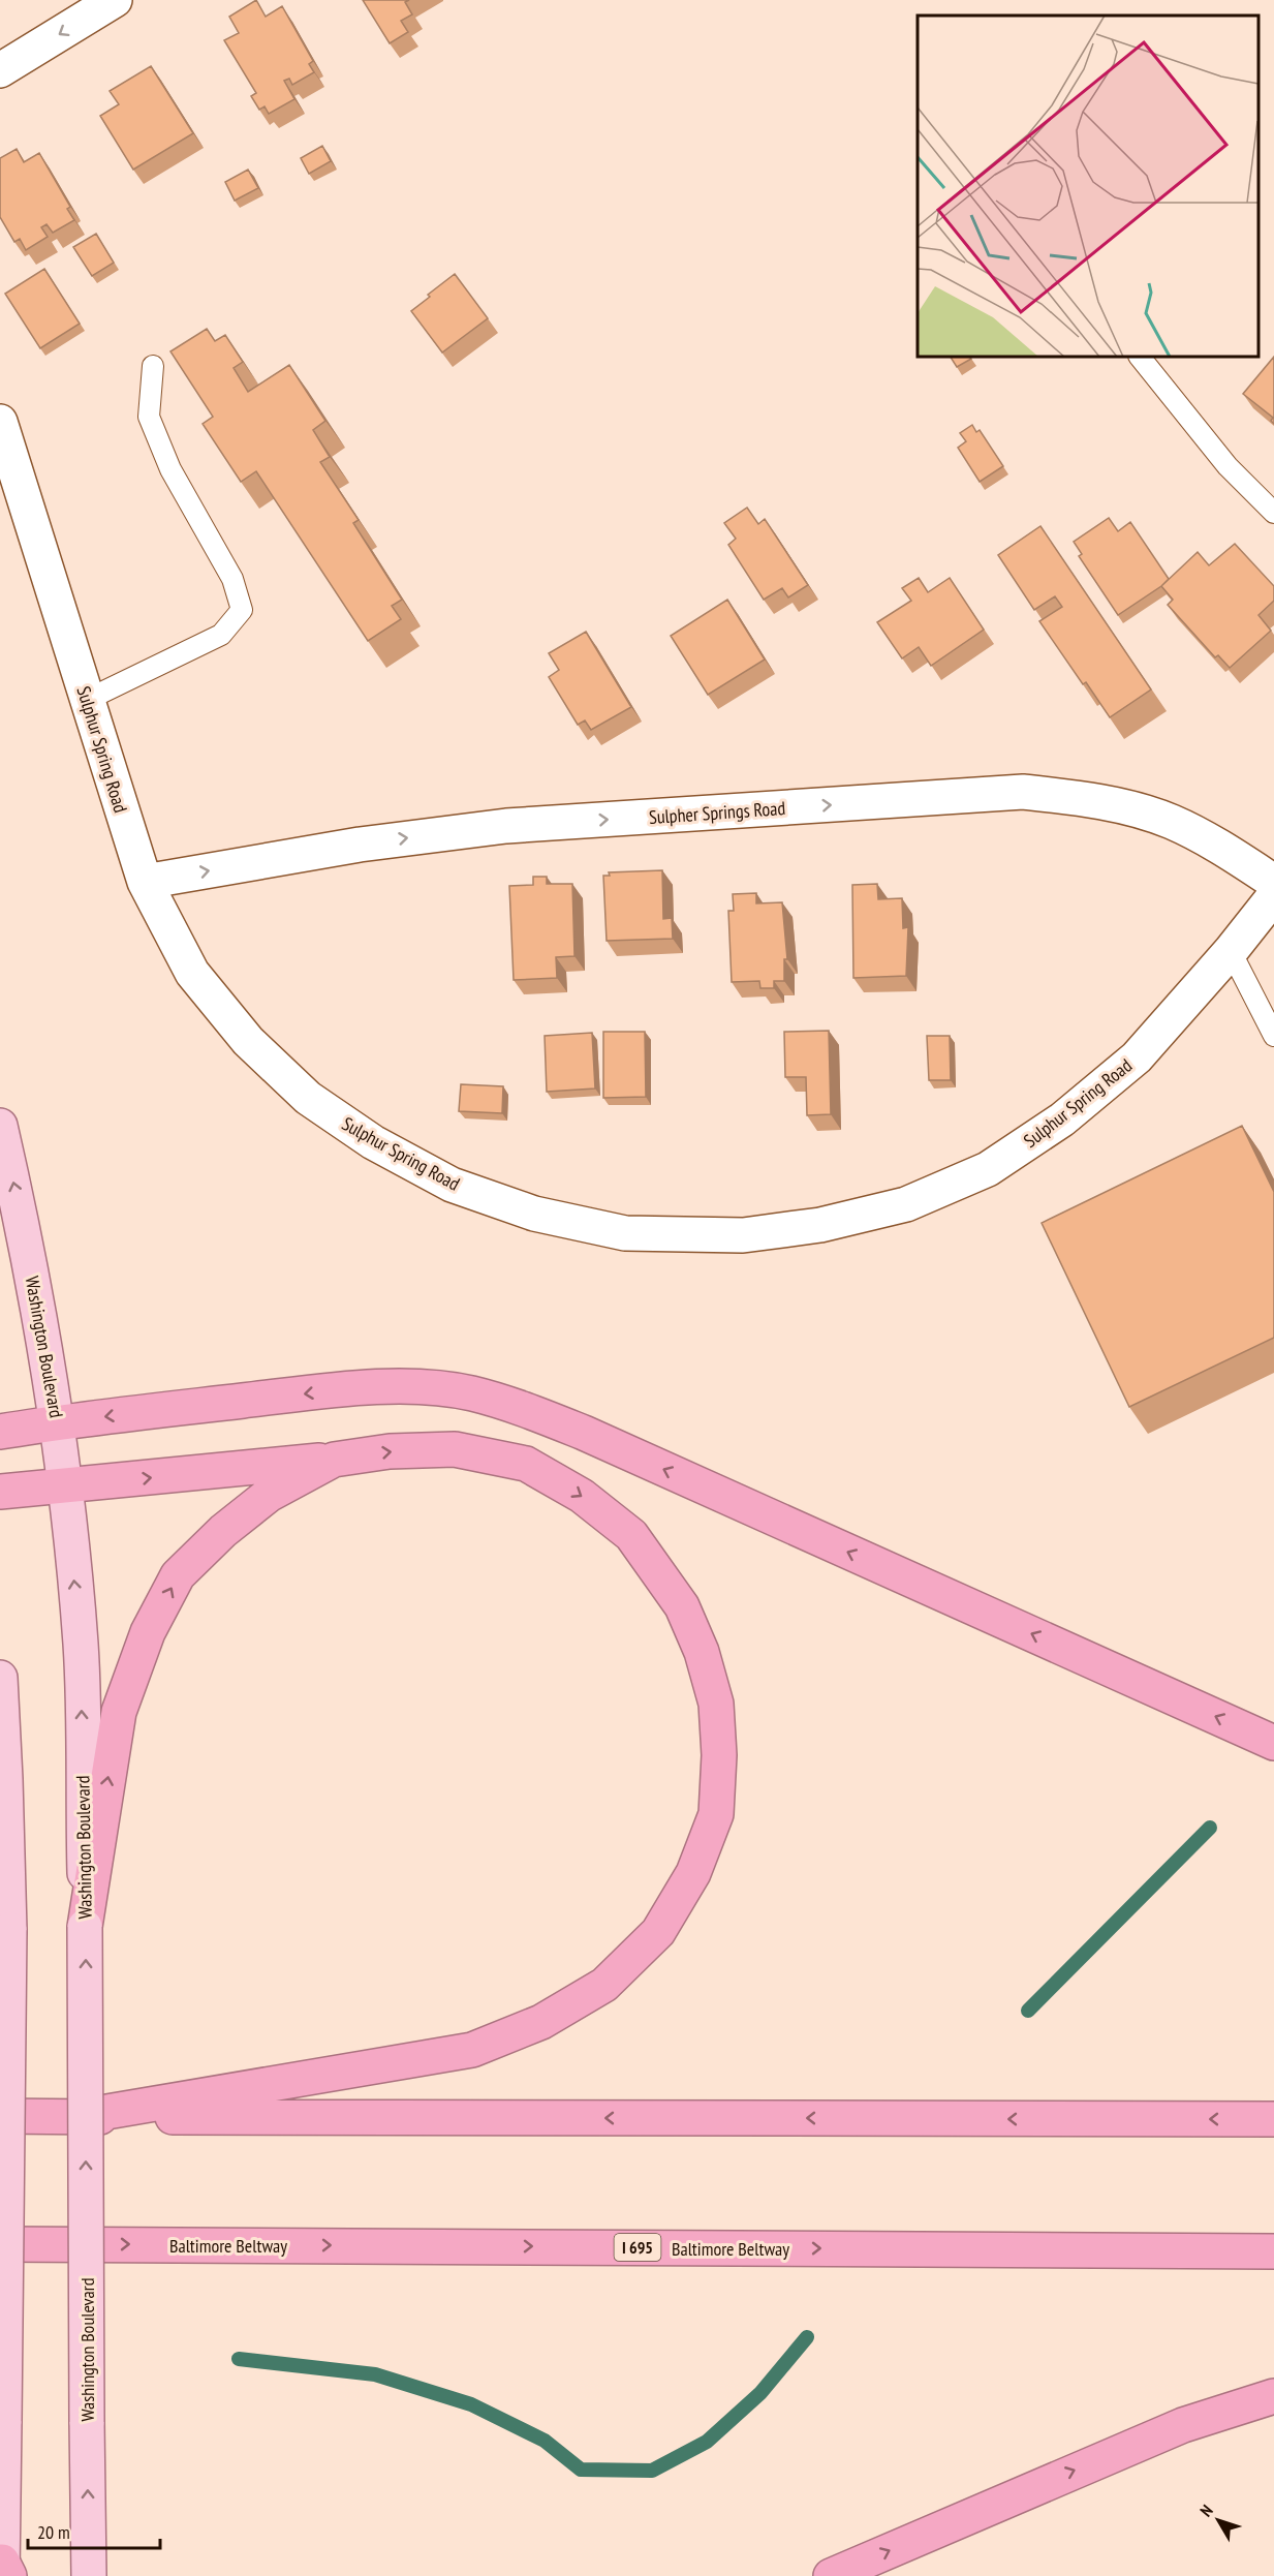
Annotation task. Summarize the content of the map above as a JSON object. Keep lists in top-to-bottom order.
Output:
{
  "streets": {
    "highway": ["Baltimore Beltway", "I 695"],
    "main road": ["Washington Boulevard"],
    "street": ["Sulphur Spring Road", "Sulpher Springs Road"]
  },
  "crossings": [
    ["Sulphur Spring Road", "Sulpher Springs Road"]
  ],
  "one_way": ["Sulpher Springs Road"],
  "scale_bar": "20 m",
  "north": "top left"
}
